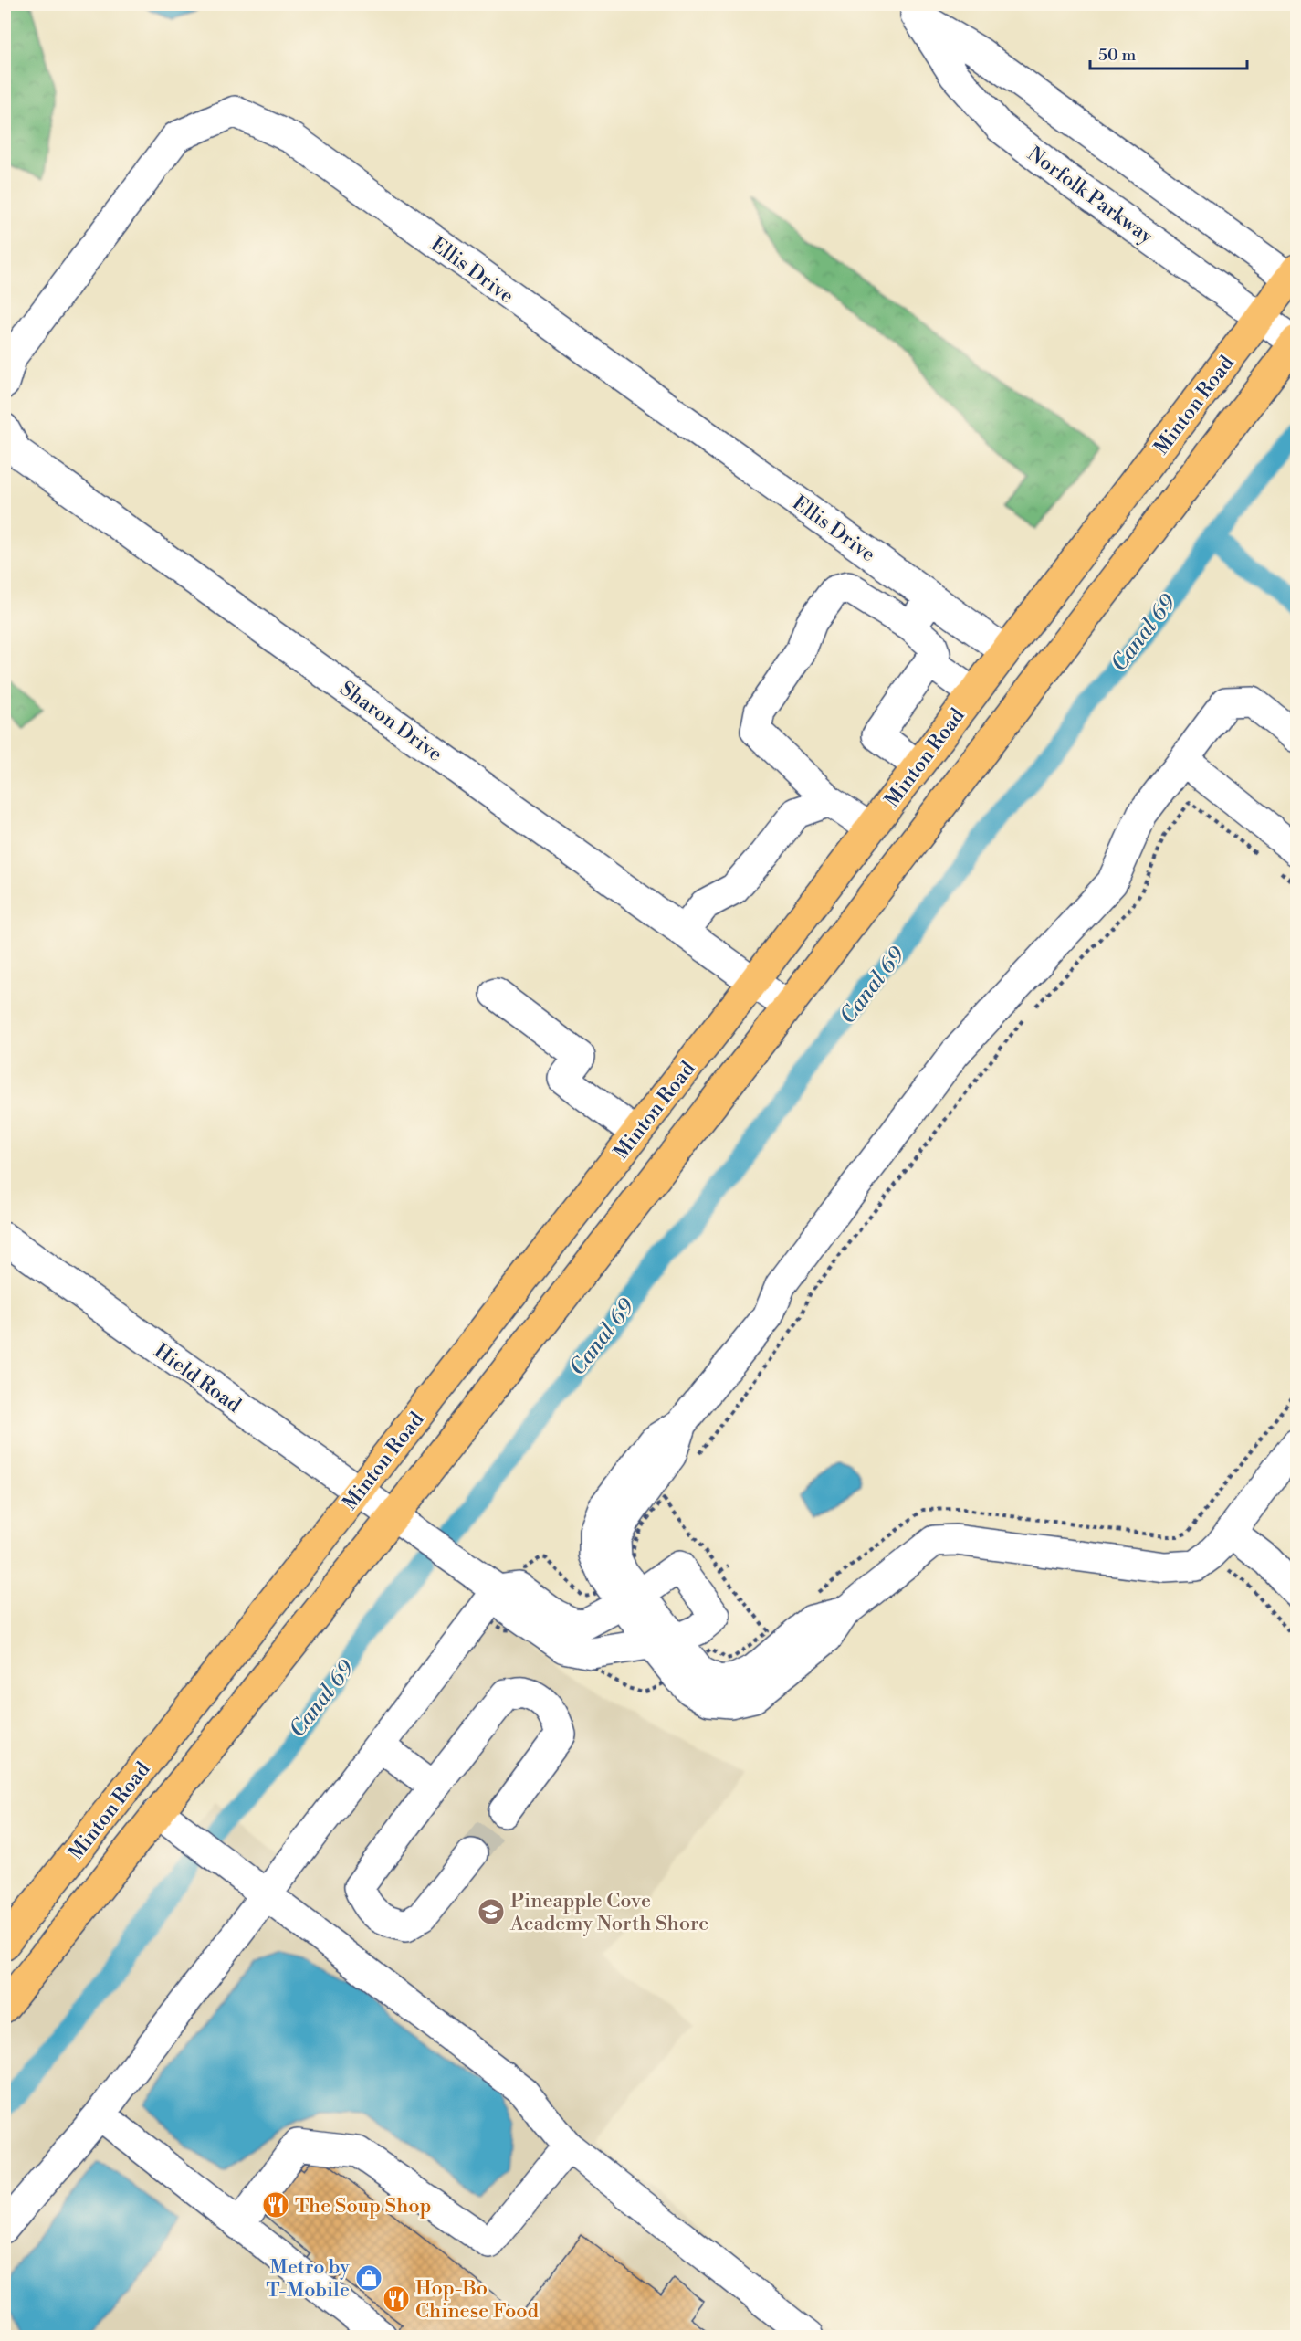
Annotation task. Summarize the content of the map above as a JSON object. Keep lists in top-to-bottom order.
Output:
{
  "streets": {
    "main road": ["Minton Road"],
    "street": [
      "Norfolk Parkway",
      "Ellis Drive",
      "Sharon Drive",
      "Hield Road"
    ]
  },
  "crossings": [
    ["Norfolk Parkway", "Minton Road"],
    ["Ellis Drive", "Minton Road"],
    ["Minton Road", "Sharon Drive"],
    ["Minton Road", "Hield Road"]
  ],
  "water": ["Canal 69"],
  "places": {
    "school or university": ["Pineapple Cove Academy North Shore"],
    "restaurant": ["The Soup Shop", "Hop-Bo Chinese Food"],
    "shop": ["Metro by T-Mobile"]
  },
  "scale_bar": "50 m"
}
